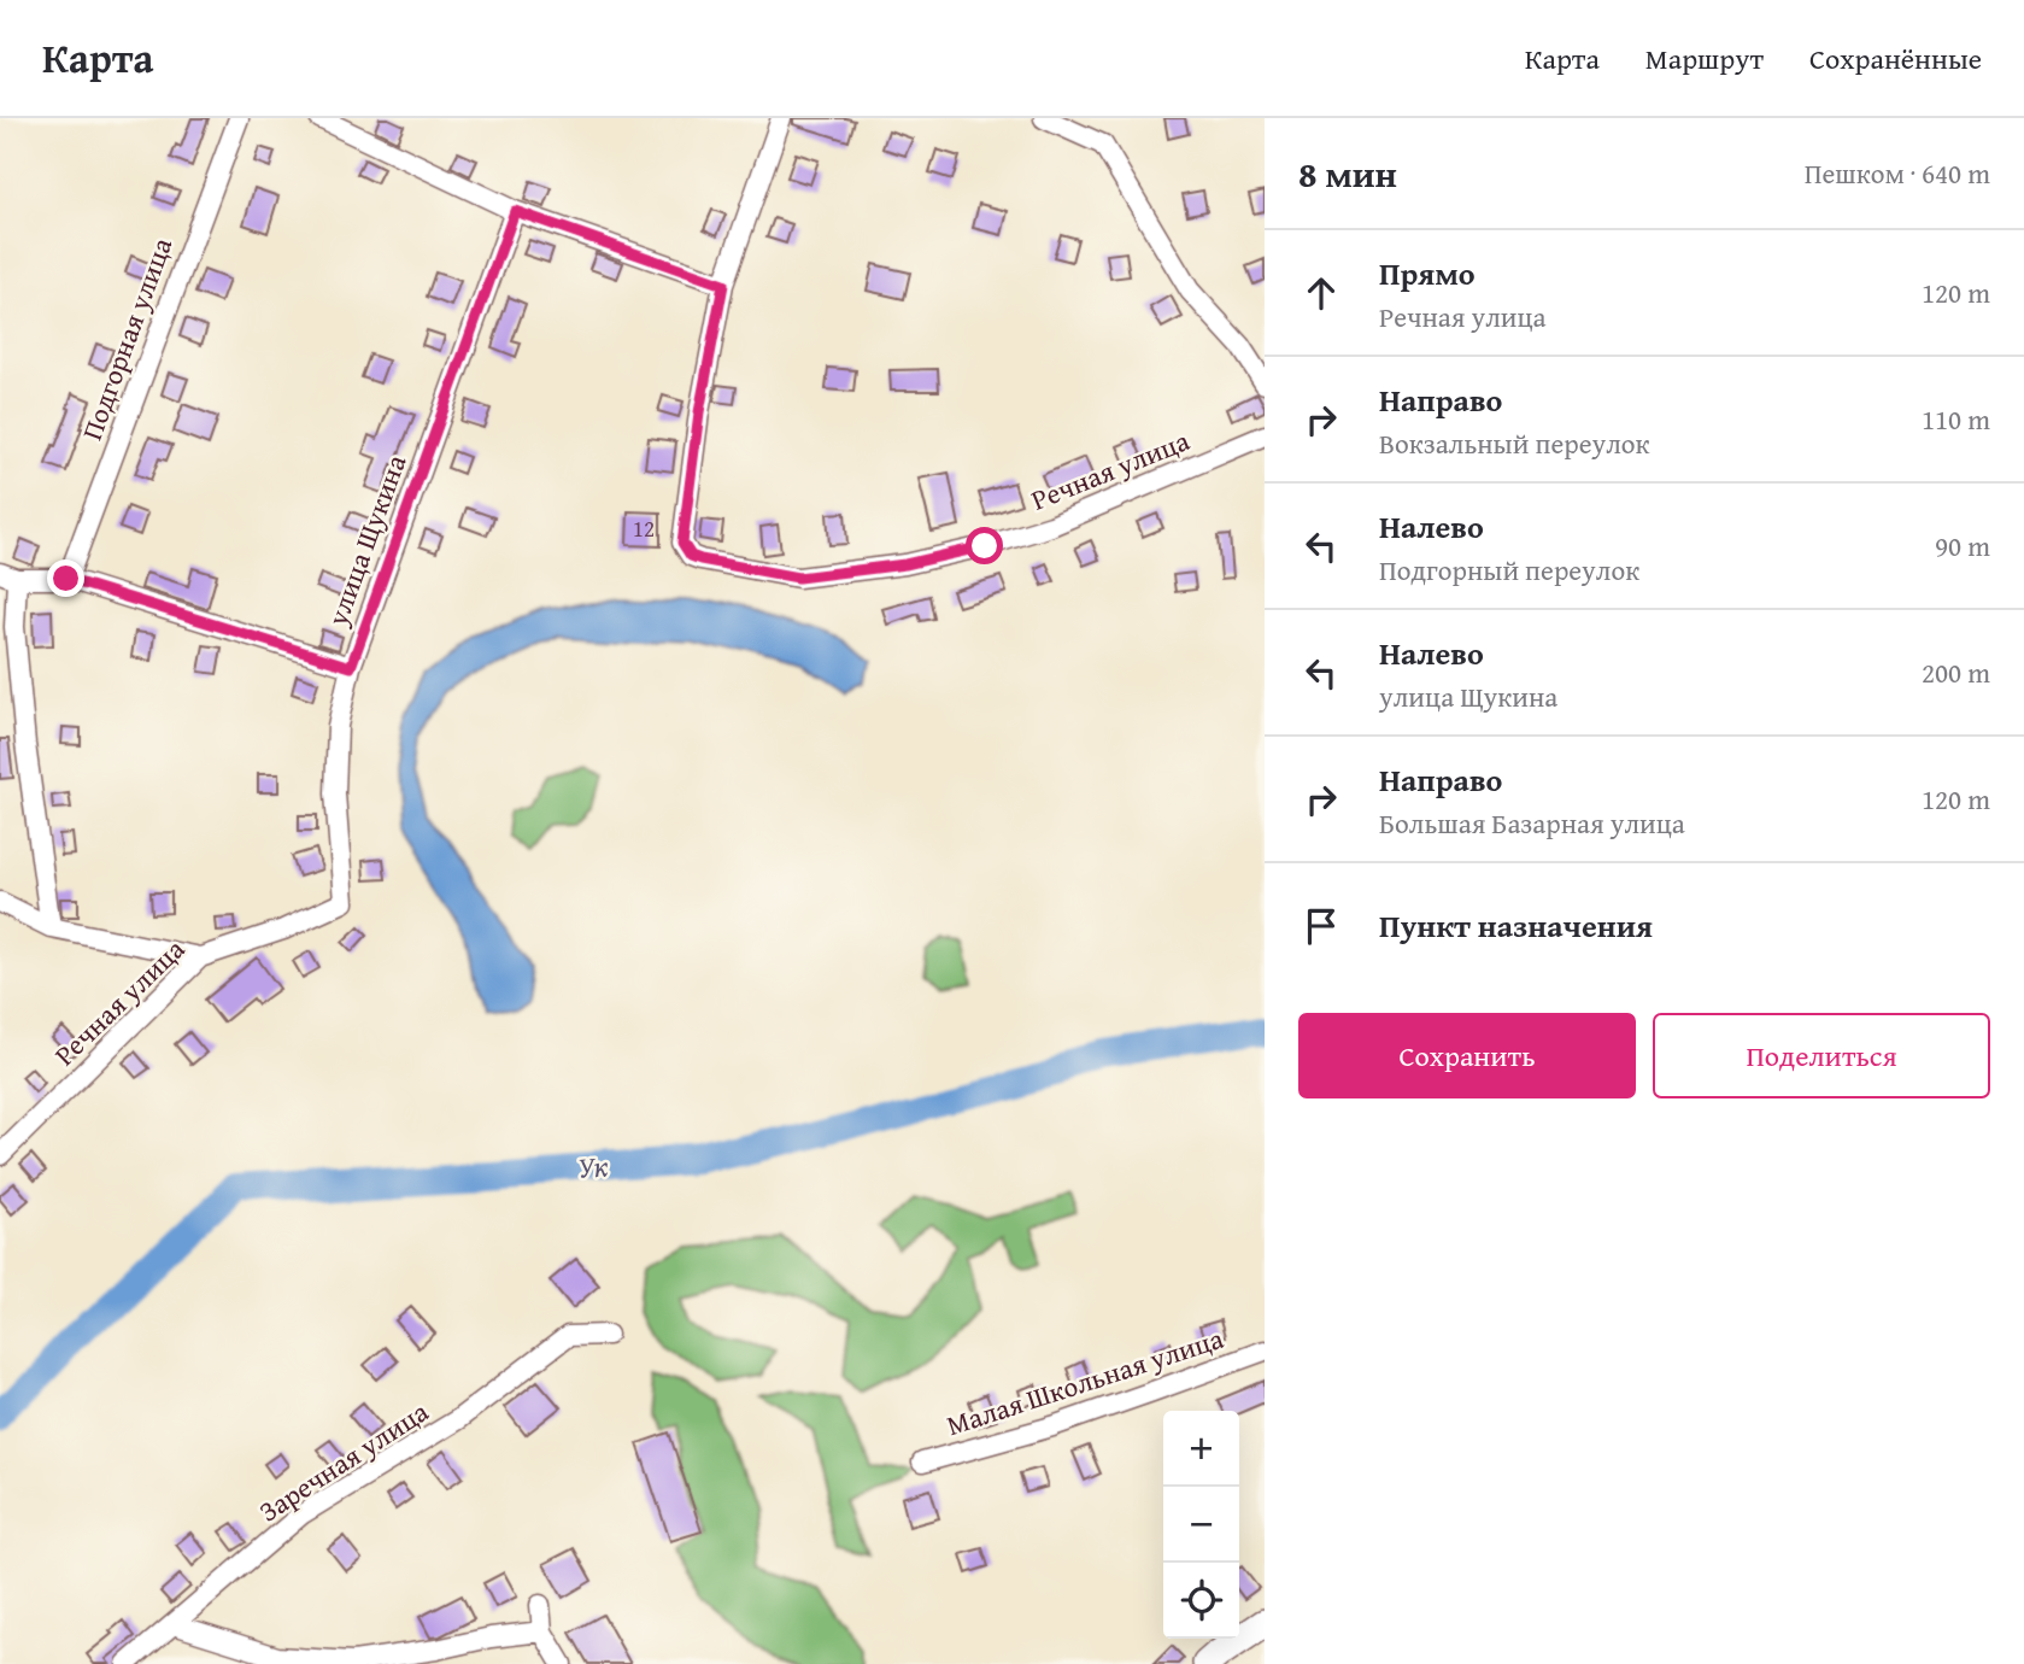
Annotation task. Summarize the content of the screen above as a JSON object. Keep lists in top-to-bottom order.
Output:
{
  "streets": {
    "street": [
      "Подгорная улица",
      "Речная улица",
      "улица Щукина",
      "Малая Школьная улица",
      "Заречная улица"
    ]
  },
  "crossings": [
    ["Речная улица", "улица Щукина"]
  ],
  "water": ["Ук"],
  "house_numbers": ["12"],
  "page": {
    "header": "Карта",
    "nav": ["Карта", "Маршрут", "Сохранённые"],
    "heading": ["8 мин", "Пешком · 640 m"],
    "list": [
      ["Прямо", "Речная улица", "120 m"],
      ["Направо", "Вокзальный переулок", "110 m"],
      ["Налево", "Подгорный переулок", "90 m"],
      ["Налево", "улица Щукина", "200 m"],
      ["Направо", "Большая Базарная улица", "120 m"],
      "Пункт назначения"
    ],
    "buttons": ["Сохранить", "Поделиться"],
    "map_buttons": ["+", "−"]
  }
}
